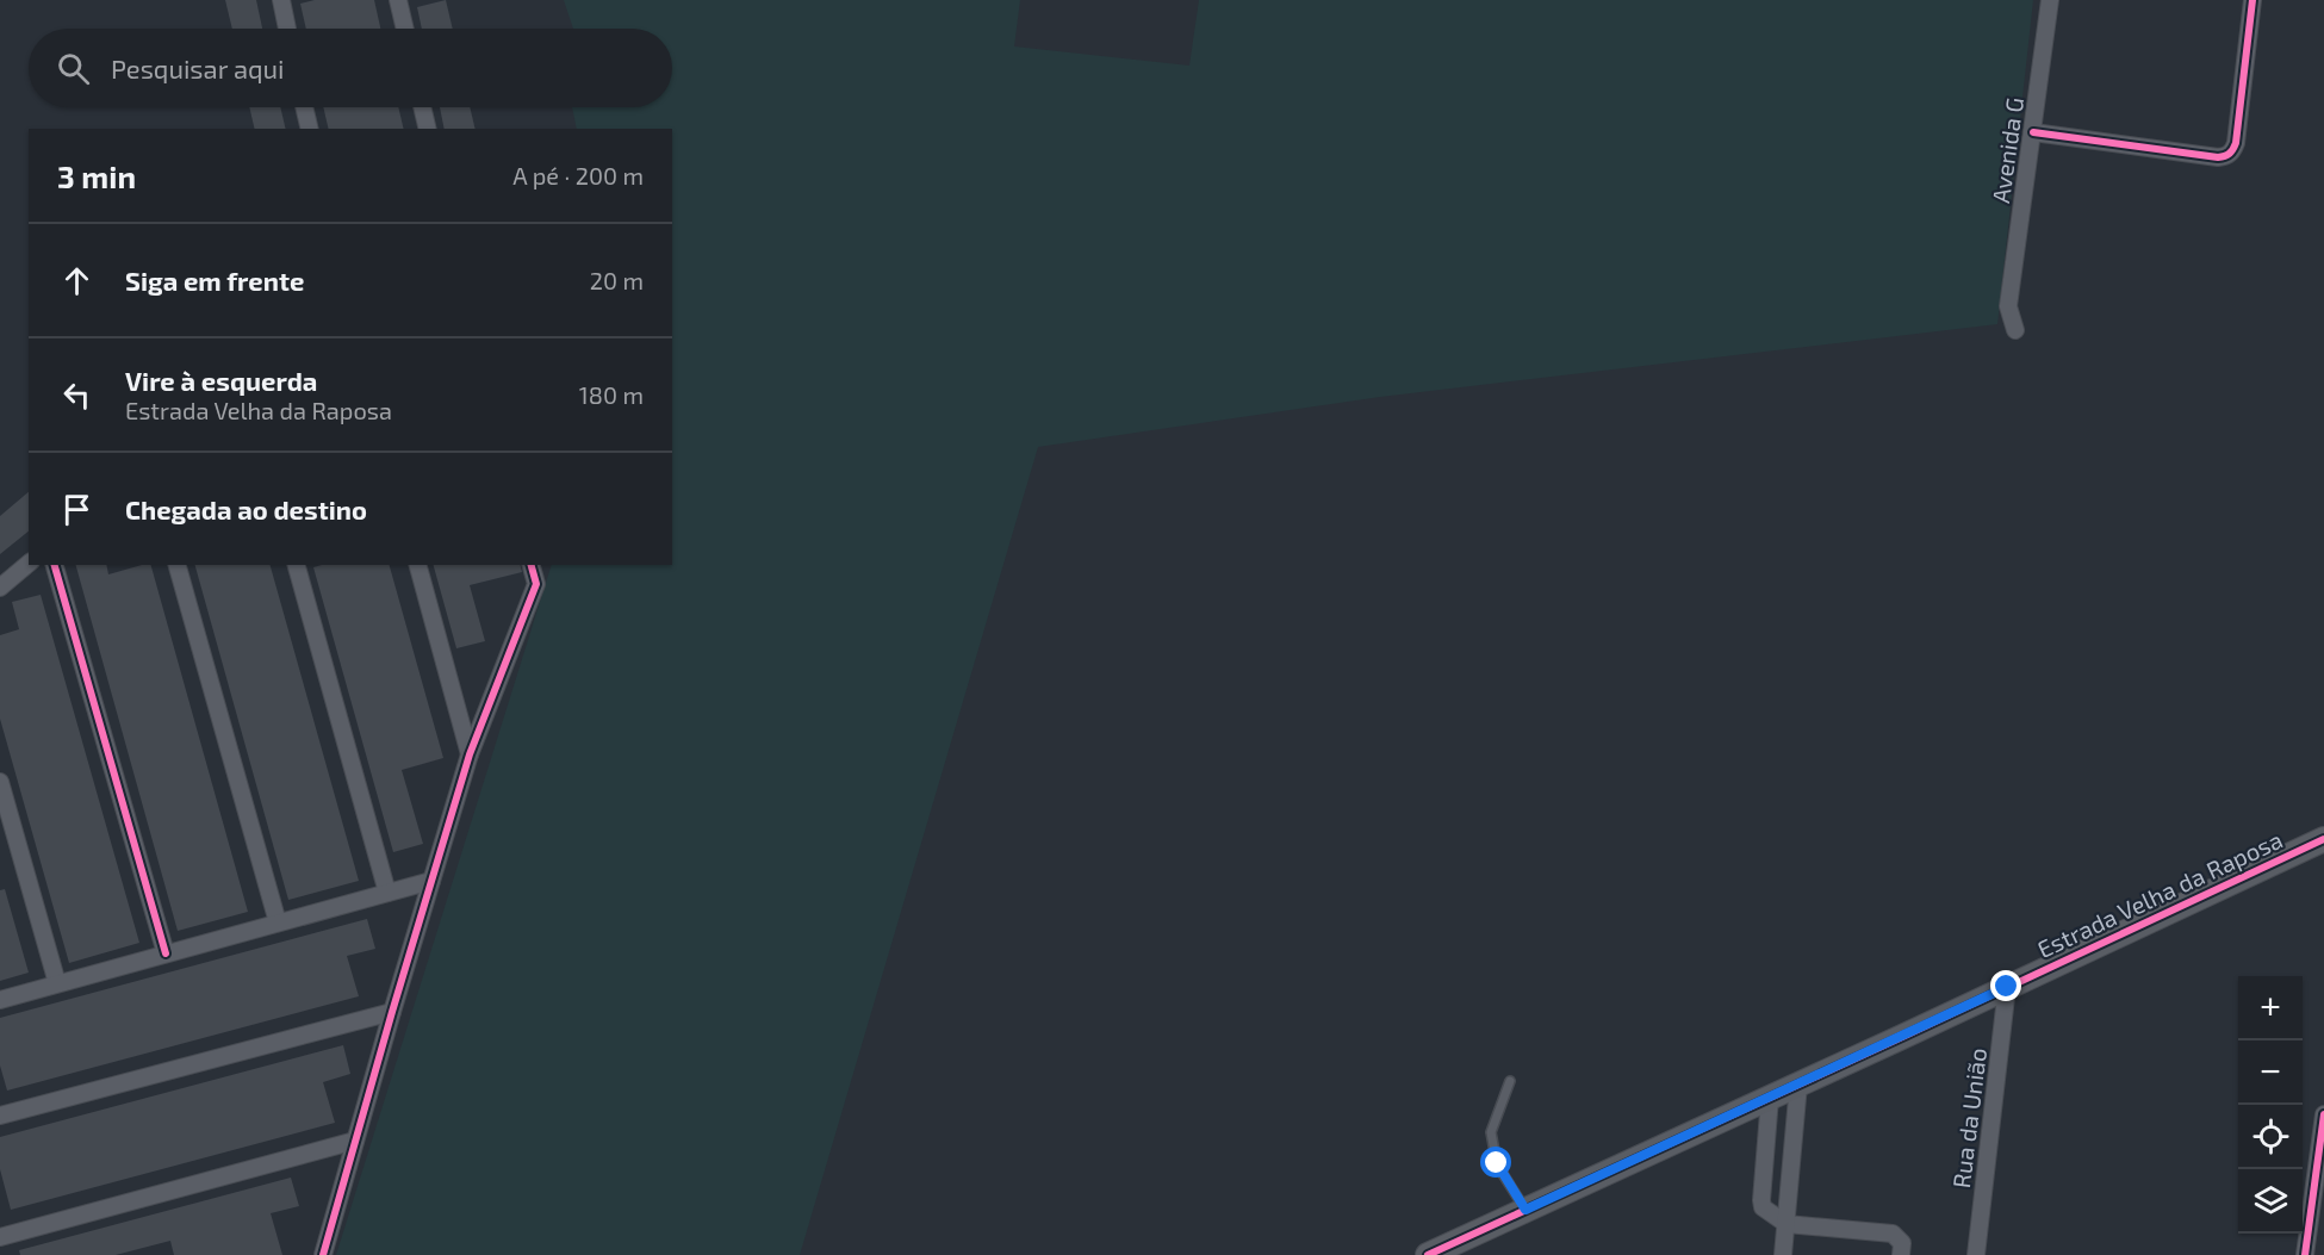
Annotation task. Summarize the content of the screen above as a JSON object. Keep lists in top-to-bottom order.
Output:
{
  "streets": {
    "street": ["Avenida G", "Estrada Velha da Raposa", "Rua da União"]
  },
  "crossings": [
    ["Estrada Velha da Raposa", "Rua da União"]
  ],
  "page": {
    "search": "Pesquisar aqui",
    "heading": ["3 min", "A pé · 200 m"],
    "list": [
      ["Siga em frente", "20 m"],
      ["Vire à esquerda", "Estrada Velha da Raposa", "180 m"],
      "Chegada ao destino"
    ],
    "map_buttons": ["+", "−"]
  }
}
